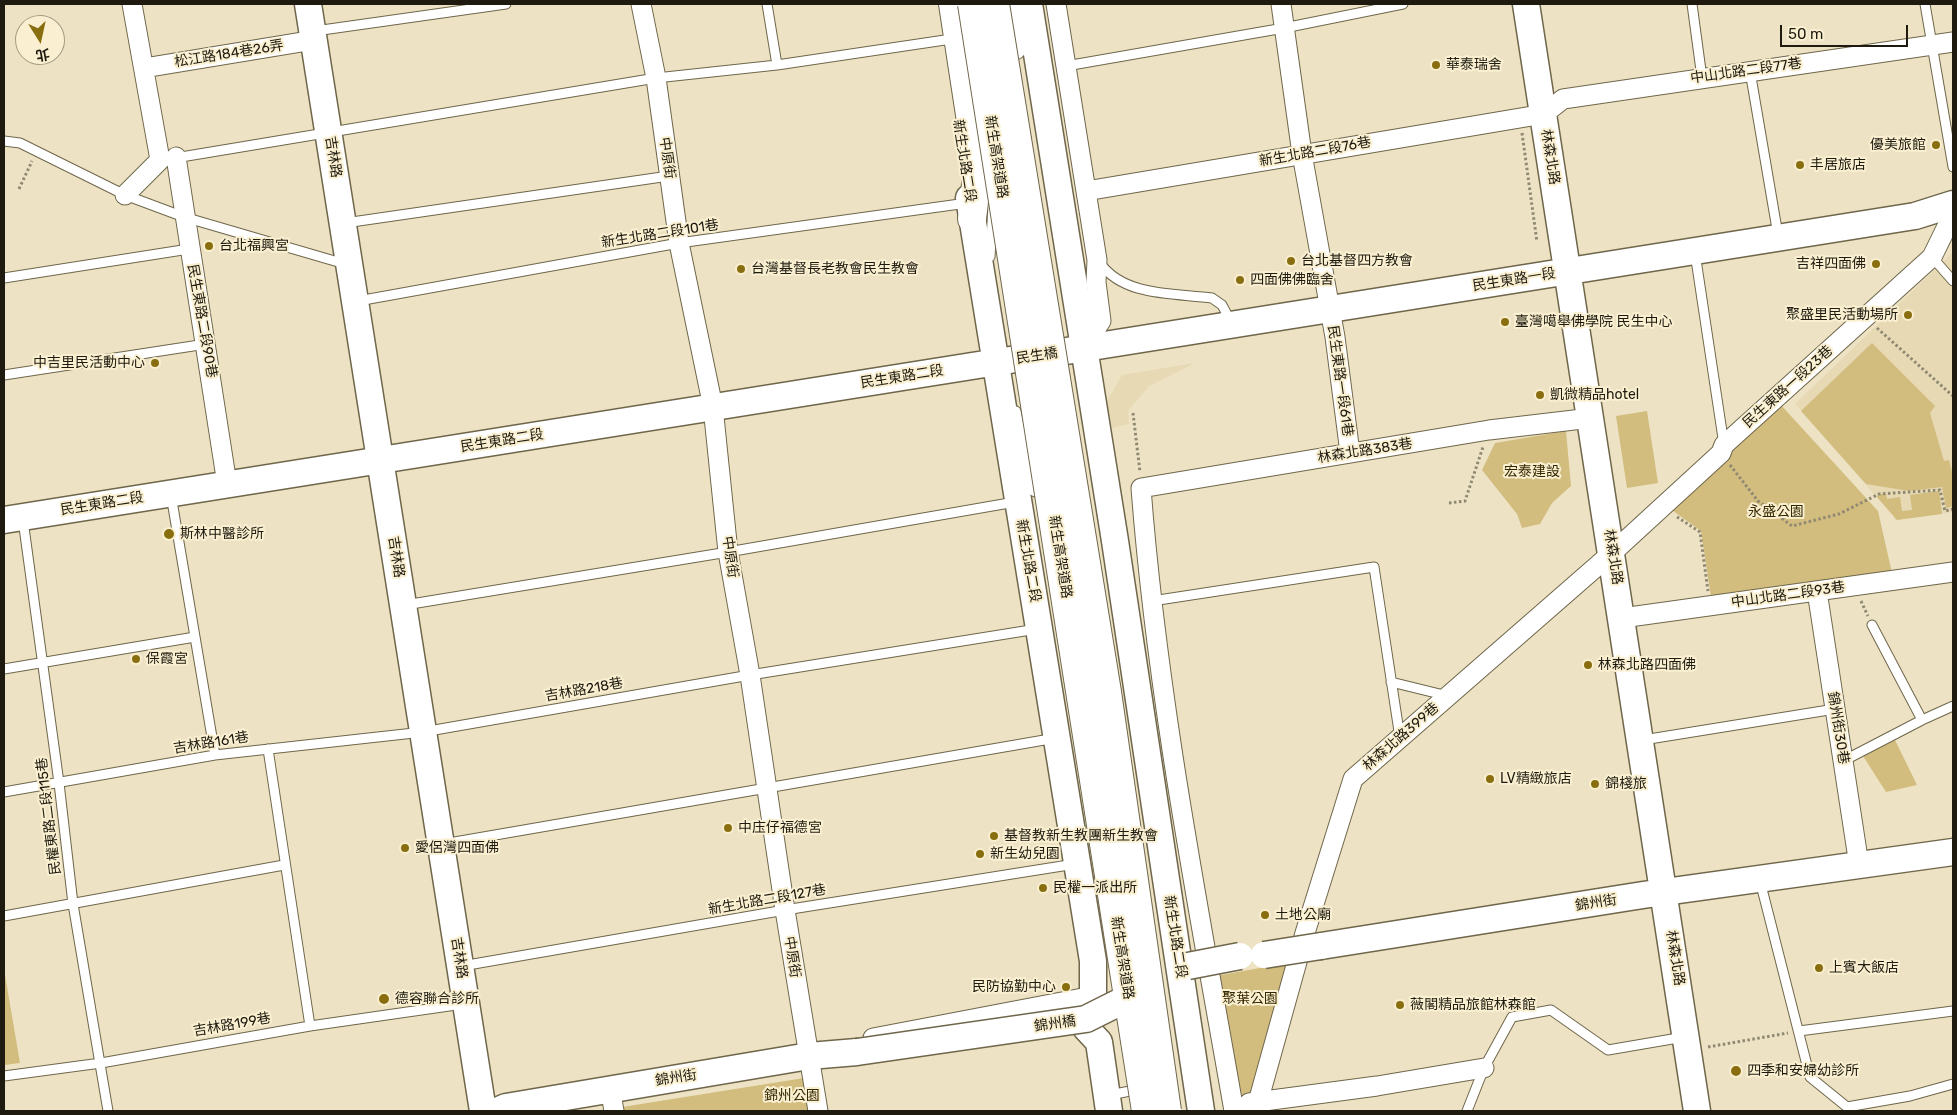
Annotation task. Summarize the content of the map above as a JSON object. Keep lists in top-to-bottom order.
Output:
{
  "streets": {
    "highway": ["新生高架道路"],
    "street": [
      "松江路184巷26弄",
      "中山北路二段77巷",
      "新生北路二段76巷",
      "吉林路",
      "林森北路",
      "中原街",
      "新生北路二段",
      "民生東路一段",
      "民生東路二段90巷",
      "民生橋",
      "民生東路二段",
      "民生東路一段61巷",
      "民生東路一段23巷",
      "林森北路383巷",
      "中山北路二段93巷",
      "錦州街30巷",
      "林森北路399巷",
      "錦州街",
      "錦州橋"
    ],
    "lane": [
      "新生北路二段101巷",
      "吉林路218巷",
      "吉林路161巷",
      "民權東路二段115巷",
      "新生北路二段127巷",
      "吉林路199巷"
    ]
  },
  "crossings": [
    ["松江路184巷26弄", "吉林路"],
    ["中山北路二段77巷", "新生北路二段76巷"],
    ["中山北路二段77巷", "林森北路"],
    ["新生北路二段76巷", "林森北路"],
    ["新生北路二段76巷", "民生東路一段61巷"],
    ["吉林路", "新生北路二段101巷"],
    ["吉林路", "民生東路二段"],
    ["吉林路", "吉林路218巷"],
    ["吉林路", "吉林路161巷"],
    ["吉林路", "新生北路二段127巷"],
    ["吉林路", "吉林路199巷"],
    ["新生高架道路", "新生北路二段"],
    ["林森北路", "民生東路一段"],
    ["林森北路", "民生東路一段23巷"],
    ["林森北路", "林森北路383巷"],
    ["林森北路", "中山北路二段93巷"],
    ["林森北路", "林森北路399巷"],
    ["林森北路", "錦州街"],
    ["中原街", "新生北路二段101巷"],
    ["中原街", "民生東路二段"],
    ["中原街", "吉林路218巷"],
    ["中原街", "新生北路二段127巷"],
    ["中原街", "錦州街"],
    ["新生北路二段", "新生北路二段101巷"],
    ["新生北路二段", "民生東路一段"],
    ["新生北路二段", "民生橋"],
    ["新生北路二段", "民生東路二段"],
    ["新生北路二段", "林森北路383巷"],
    ["新生北路二段", "吉林路218巷"],
    ["新生北路二段", "新生北路二段127巷"],
    ["新生北路二段", "錦州橋"],
    ["民生東路一段", "民生橋"],
    ["民生東路一段", "民生東路一段61巷"],
    ["民生東路二段90巷", "民生東路二段"],
    ["民生橋", "民生東路二段"],
    ["民生東路二段", "民權東路二段115巷"],
    ["民生東路一段61巷", "林森北路383巷"],
    ["民生東路一段23巷", "林森北路399巷"],
    ["中山北路二段93巷", "錦州街30巷"],
    ["吉林路218巷", "吉林路161巷"],
    ["錦州街30巷", "錦州街"],
    ["吉林路161巷", "民權東路二段115巷"],
    ["民權東路二段115巷", "吉林路199巷"],
    ["錦州街", "錦州橋"]
  ],
  "parks": [
    "宏泰建設",
    "永盛公園",
    "聚葉公園",
    "錦州公園"
  ],
  "places": [
    "華泰瑞舍",
    "優美旅館",
    "丰居旅店",
    "台北福興宮",
    "台北基督四方教會",
    "吉祥四面佛",
    "台灣基督長老教會民生教會",
    "四面佛佛臨舍",
    "聚盛里民活動場所",
    "臺灣噶舉佛學院 民生中心",
    "中吉里民活動中心",
    "凱微精品hotel",
    "斯林中醫診所",
    "保霞宮",
    "林森北路四面佛",
    "LV精緻旅店",
    "錦棧旅",
    "中庒仔福德宮",
    "基督教新生教團新生教會",
    "愛侶灣四面佛",
    "新生幼兒園",
    "民權一派出所",
    "土地公廟",
    "上賓大飯店",
    "民防協勤中心",
    "德容聯合診所",
    "薇閣精品旅館林森館",
    "四季和安婦幼診所"
  ],
  "scale_bar": "50 m",
  "north": "bottom"
}
